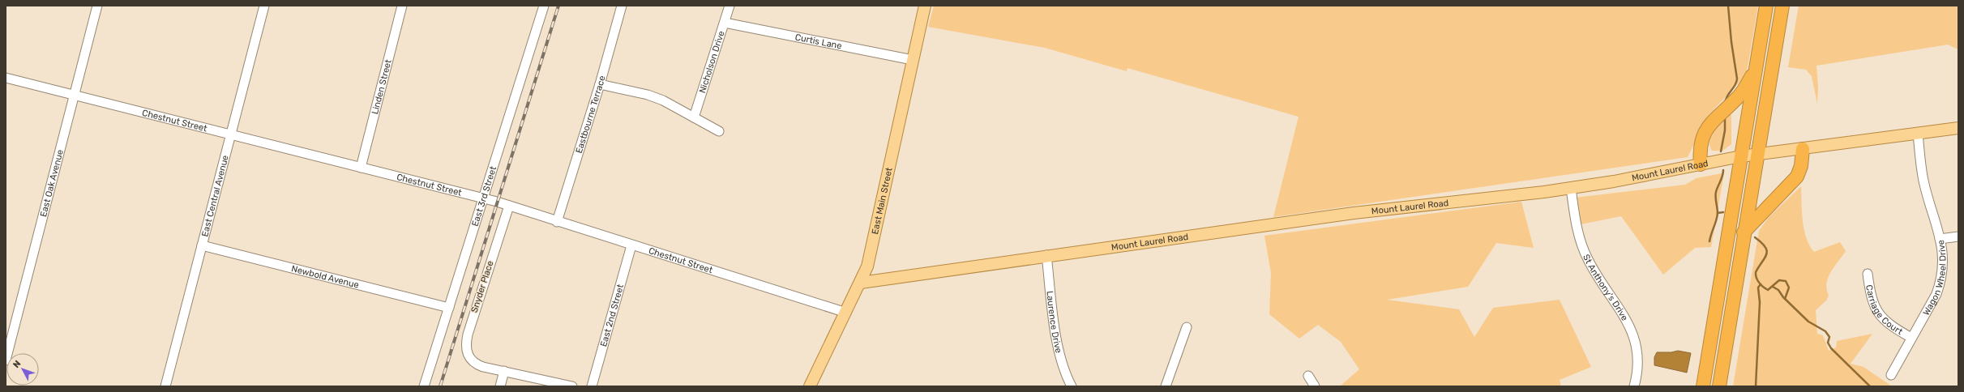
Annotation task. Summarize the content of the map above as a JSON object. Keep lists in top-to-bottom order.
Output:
{
  "streets": {
    "main road": ["Mount Laurel Road", "East Main Street"],
    "street": [
      "Curtis Lane",
      "Nicholson Drive",
      "Linden Street",
      "Eastbourne Terrace",
      "Chestnut Street",
      "East Oak Avenue",
      "East Central Avenue",
      "East 3rd Street",
      "Newbold Avenue",
      "Wagon Wheel Drive",
      "Snyder Place",
      "St Anthony's Drive",
      "Carriage Court",
      "East 2nd Street",
      "Laurence Drive"
    ]
  },
  "crossings": [
    ["Curtis Lane", "Nicholson Drive"],
    ["Curtis Lane", "East Main Street"],
    ["Linden Street", "Chestnut Street"],
    ["Eastbourne Terrace", "Chestnut Street"],
    ["Chestnut Street", "East Oak Avenue"],
    ["Chestnut Street", "East Central Avenue"],
    ["Chestnut Street", "East 3rd Street"],
    ["Chestnut Street", "East Main Street"],
    ["Chestnut Street", "Snyder Place"],
    ["Chestnut Street", "East 2nd Street"],
    ["Mount Laurel Road", "East Main Street"],
    ["Mount Laurel Road", "Wagon Wheel Drive"],
    ["Mount Laurel Road", "St Anthony's Drive"],
    ["Mount Laurel Road", "Laurence Drive"],
    ["East Central Avenue", "Newbold Avenue"],
    ["East 3rd Street", "Newbold Avenue"],
    ["Wagon Wheel Drive", "Carriage Court"]
  ],
  "north": "top left"
}
